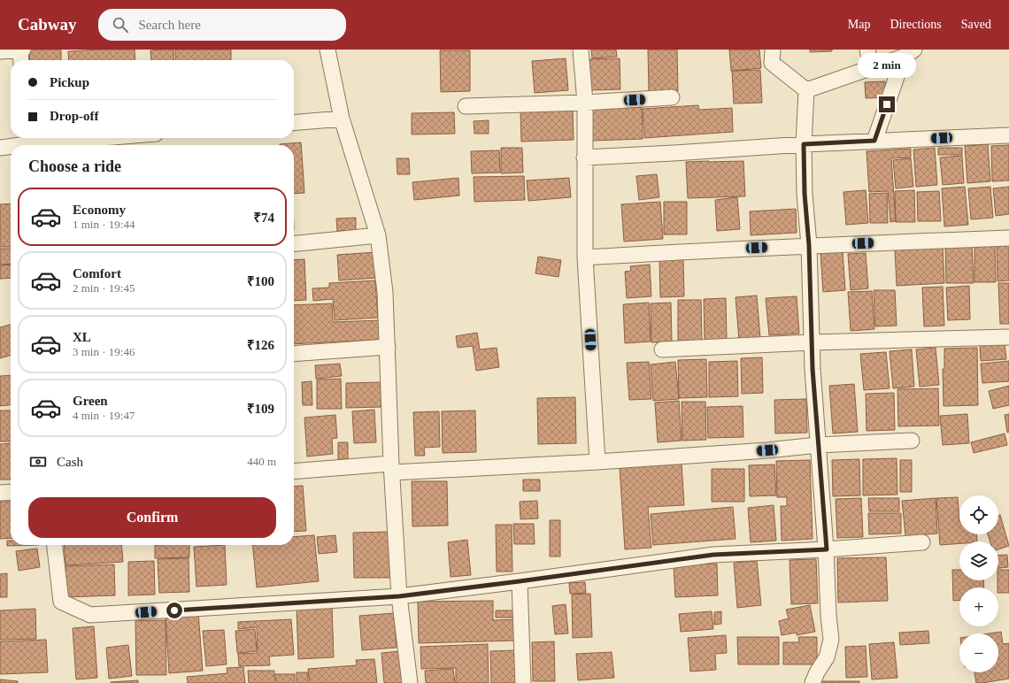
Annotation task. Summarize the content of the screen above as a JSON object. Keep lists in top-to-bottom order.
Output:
{
  "page": {
    "header": "Cabway",
    "search": "Search here",
    "nav": ["Map", "Directions", "Saved"],
    "bubble": "2 min",
    "banner": ["Pickup", "Drop-off"],
    "heading": "Choose a ride",
    "list": [
      {
        "name": "Economy",
        "note": "1 min · 19:44",
        "value": "₹74"
      },
      {
        "name": "Comfort",
        "note": "2 min · 19:45",
        "value": "₹100"
      },
      {
        "name": "XL",
        "note": "3 min · 19:46",
        "value": "₹126"
      },
      {
        "name": "Green",
        "note": "4 min · 19:47",
        "value": "₹109"
      }
    ],
    "pay": ["Cash", "440 m"],
    "buttons": "Confirm",
    "map_buttons": ["+", "−"]
  }
}
